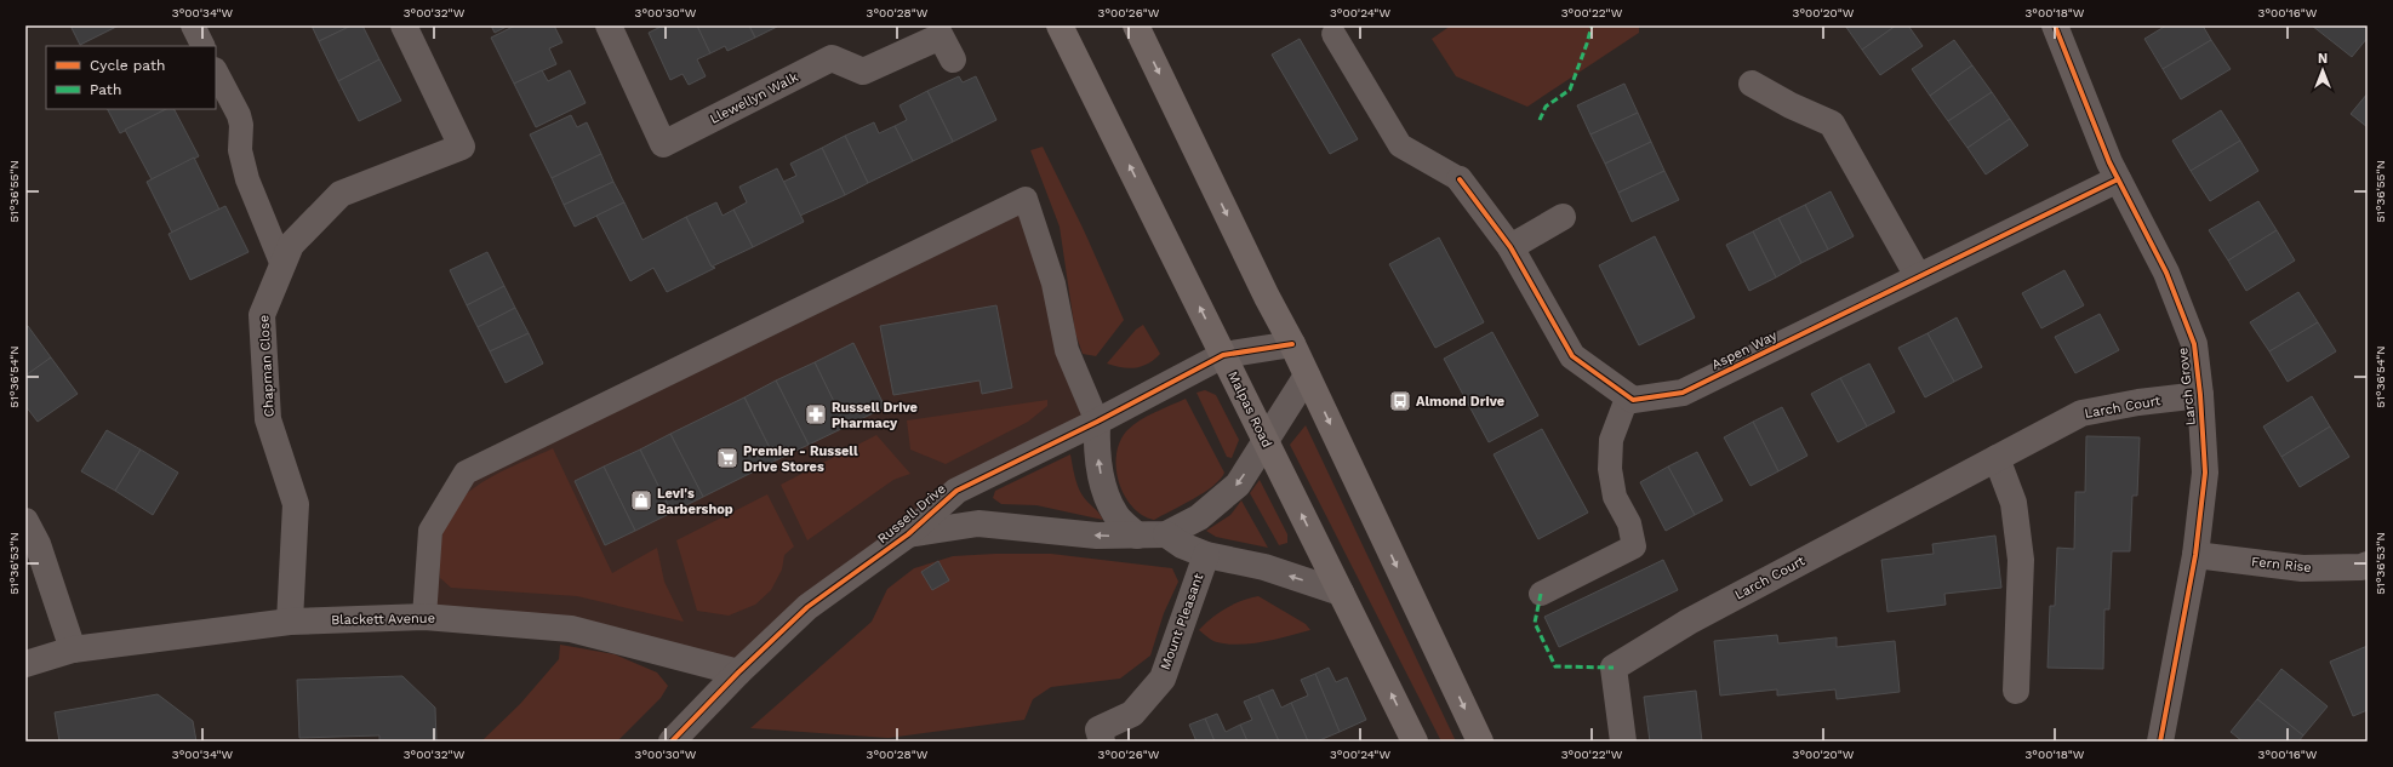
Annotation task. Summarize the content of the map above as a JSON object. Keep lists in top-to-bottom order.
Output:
{
  "streets": {
    "main road": ["Malpas Road"],
    "street": [
      "Llewellyn Walk",
      "Aspen Way",
      "Chapman Close",
      "Larch Grove",
      "Larch Court",
      "Russell Drive",
      "Fern Rise",
      "Blackett Avenue",
      "Mount Pleasant"
    ]
  },
  "crossings": [
    ["Aspen Way", "Larch Grove"],
    ["Chapman Close", "Blackett Avenue"],
    ["Larch Grove", "Larch Court"],
    ["Larch Grove", "Fern Rise"],
    ["Malpas Road", "Russell Drive"],
    ["Russell Drive", "Blackett Avenue"],
    ["Russell Drive", "Mount Pleasant"]
  ],
  "places": {
    "bus stop": ["Almond Drive"],
    "pharmacy": ["Russell Drive Pharmacy"],
    "supermarket": ["Premier - Russell Drive Stores"],
    "shop": ["Levi's Barbershop"]
  },
  "legend": ["Cycle path", "Path"],
  "north": "top",
  "coordinates": [
    "3°00'34\"W",
    "3°00'32\"W",
    "3°00'30\"W",
    "3°00'28\"W",
    "3°00'26\"W",
    "3°00'24\"W",
    "3°00'22\"W",
    "3°00'20\"W",
    "3°00'18\"W",
    "3°00'16\"W",
    "51°36'55\"N",
    "51°36'54\"N",
    "51°36'53\"N"
  ]
}
